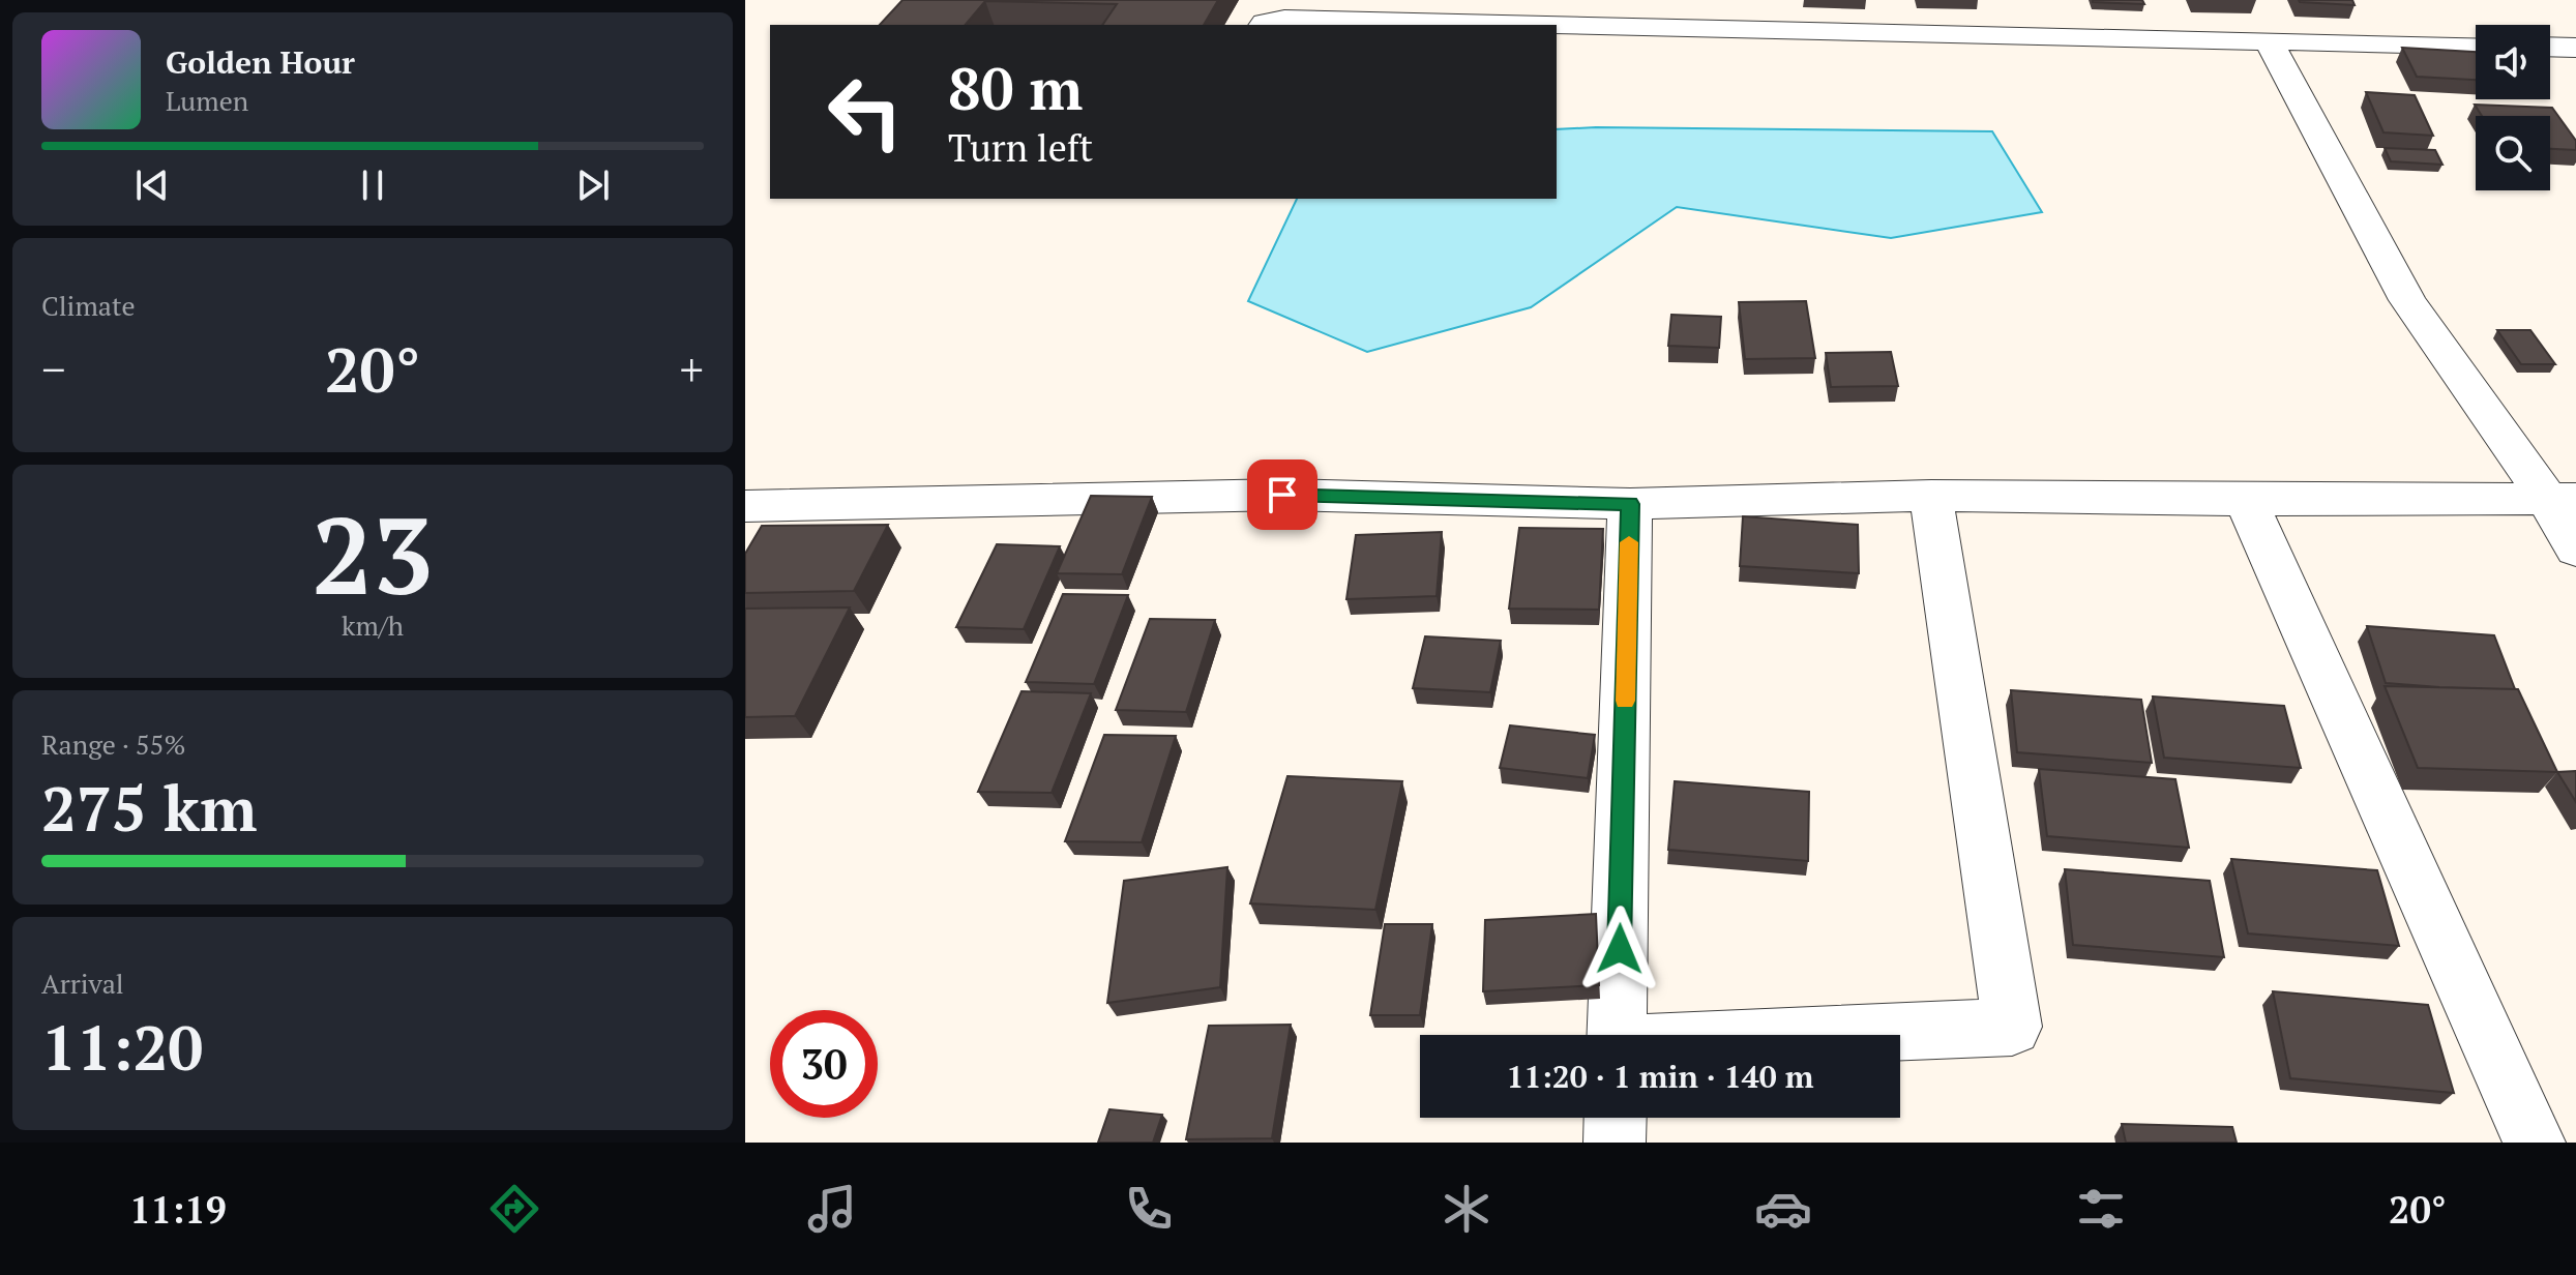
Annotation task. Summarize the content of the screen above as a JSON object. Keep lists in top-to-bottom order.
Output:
{
  "page": {
    "turn": ["80 m", "Turn left"],
    "song": ["Golden Hour", "Lumen"],
    "tile": [
      "Climate",
      ["23", "km/h"],
      ["Range · 55%", "275 km"],
      ["Arrival", "11:20"]
    ],
    "heat": ["−", "20°", "+"],
    "limit": "30",
    "trip": "11:20 · 1 min · 140 m",
    "tabs": ["11:19", "20°"]
  }
}
